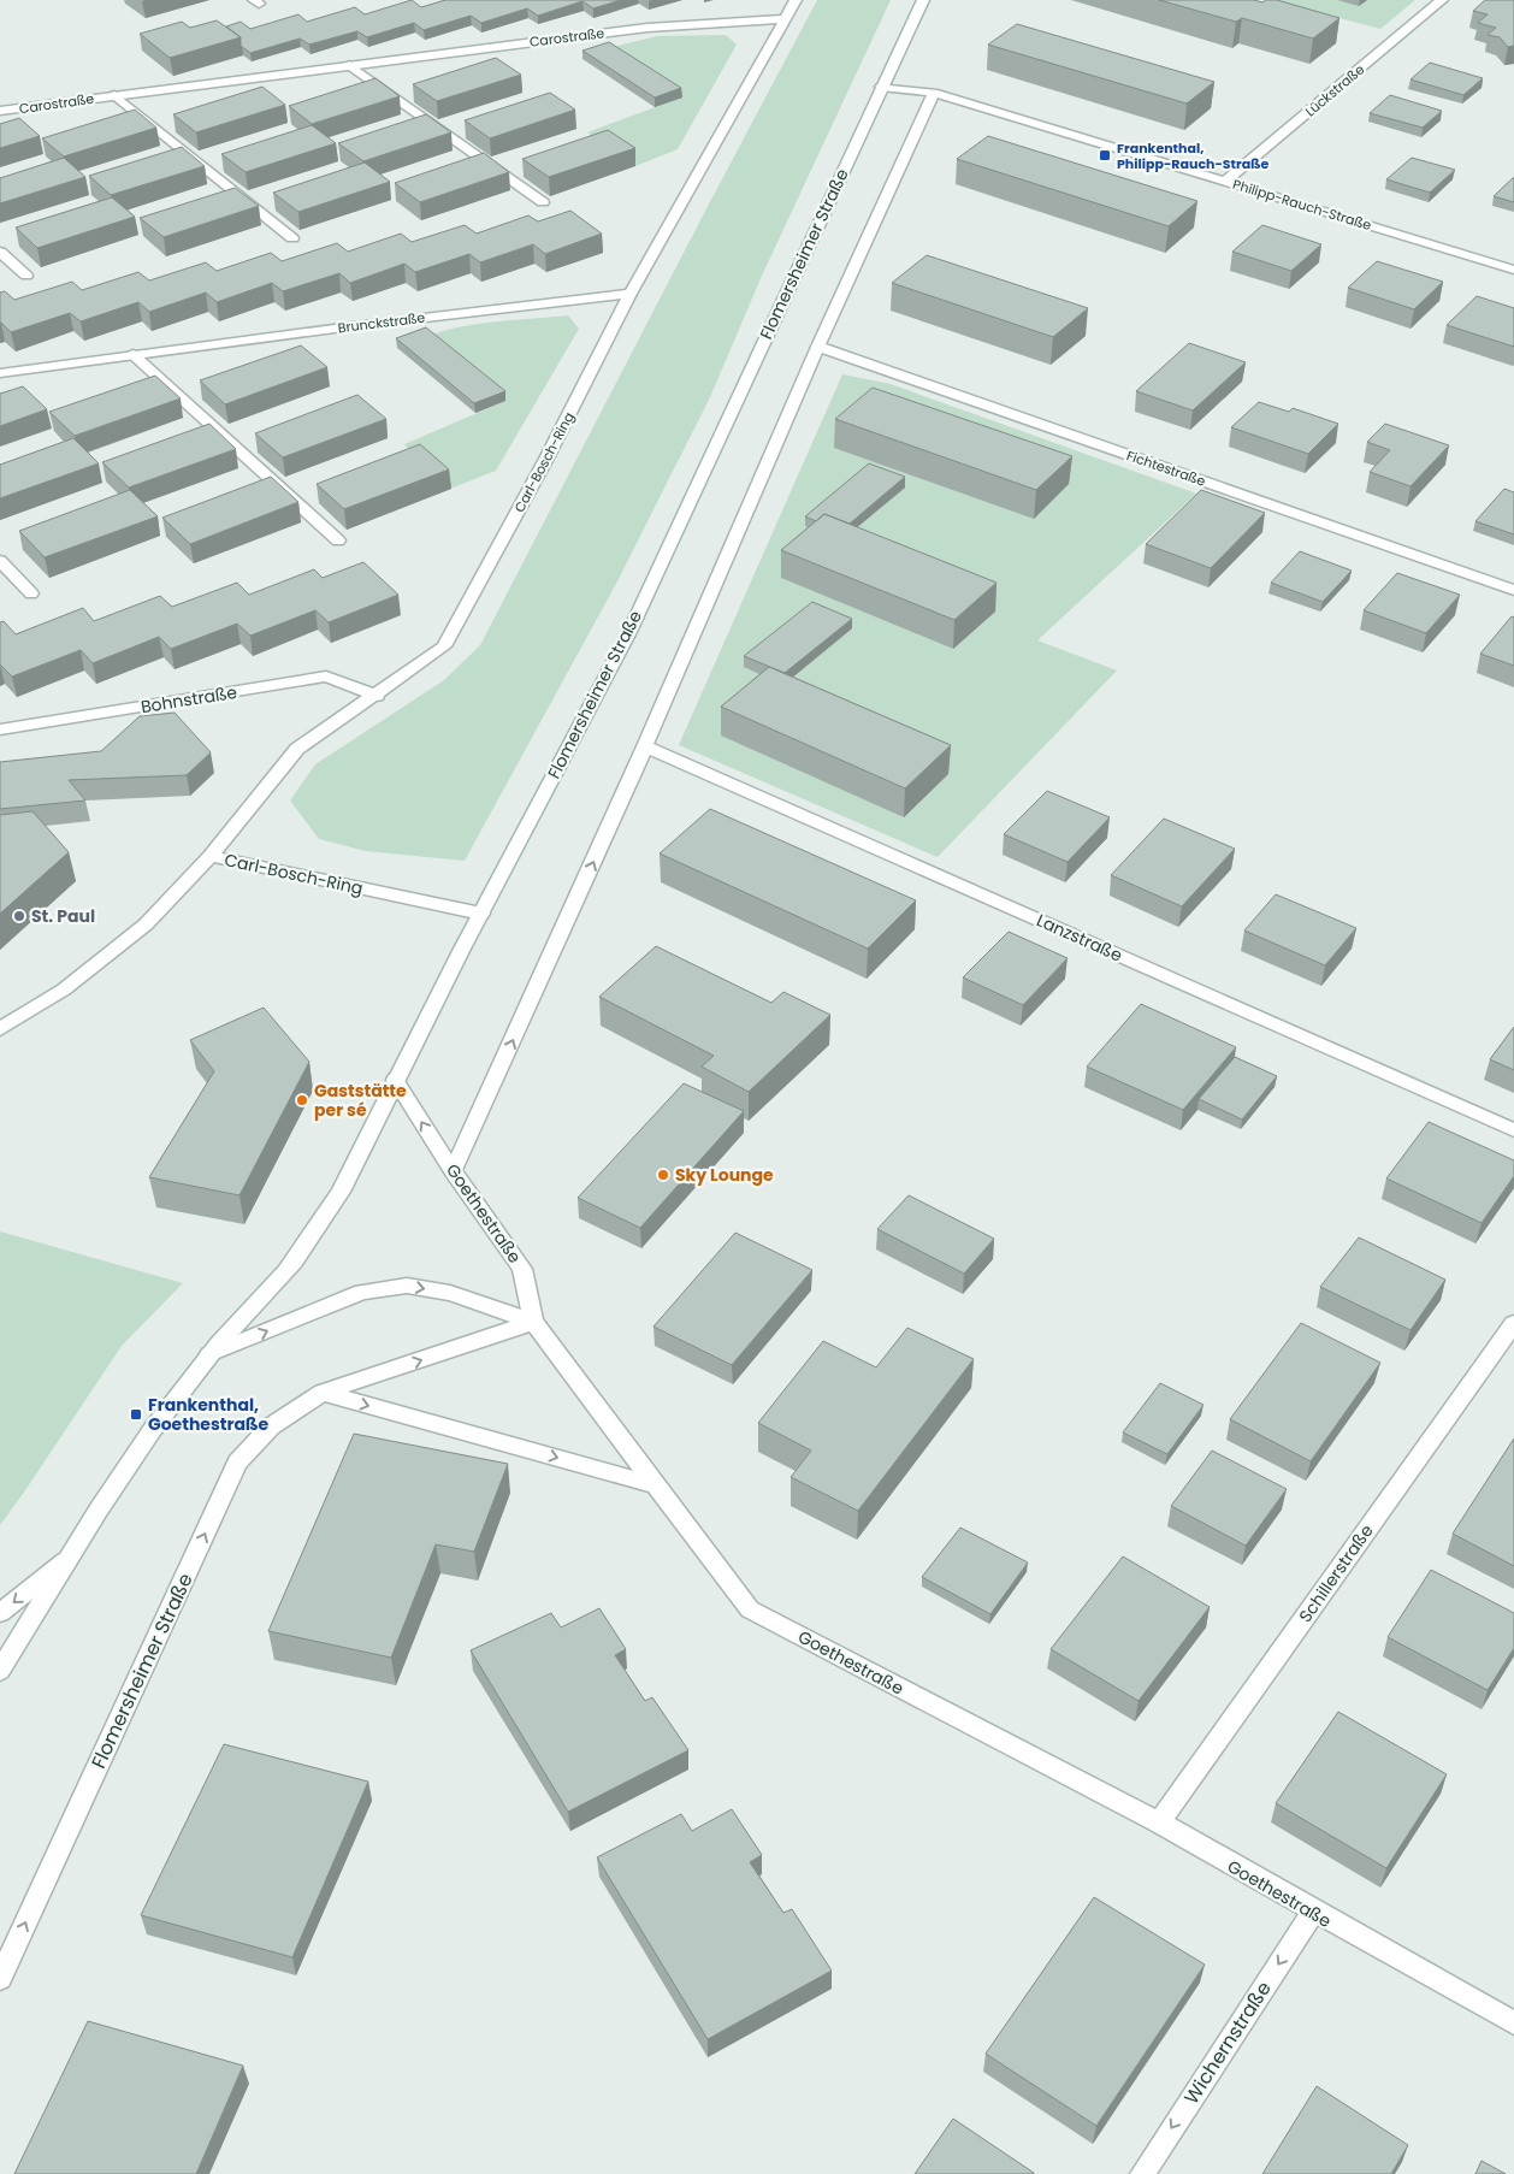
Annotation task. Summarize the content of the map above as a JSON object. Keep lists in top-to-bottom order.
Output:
{
  "streets": {
    "street": [
      "Carostraße",
      "Lückstraße",
      "Philipp-Rauch-Straße",
      "Flomersheimer Straße",
      "Brunckstraße",
      "Carl-Bosch-Ring",
      "Fichtestraße",
      "Bohnstraße",
      "Lanzstraße",
      "Goethestraße",
      "Schillerstraße",
      "Wichernstraße"
    ]
  },
  "crossings": [
    ["Carostraße", "Carl-Bosch-Ring"],
    ["Lückstraße", "Philipp-Rauch-Straße"],
    ["Philipp-Rauch-Straße", "Flomersheimer Straße"],
    ["Flomersheimer Straße", "Carl-Bosch-Ring"],
    ["Flomersheimer Straße", "Goethestraße"],
    ["Brunckstraße", "Carl-Bosch-Ring"],
    ["Carl-Bosch-Ring", "Bohnstraße"],
    ["Goethestraße", "Schillerstraße"],
    ["Goethestraße", "Wichernstraße"]
  ],
  "one_way": ["Wichernstraße"],
  "places": {
    "transit": ["Frankenthal, Philipp-Rauch-Straße", "Frankenthal, Goethestraße"],
    "other": ["St. Paul", "Gaststätte per sé", "Sky Lounge"]
  }
}
